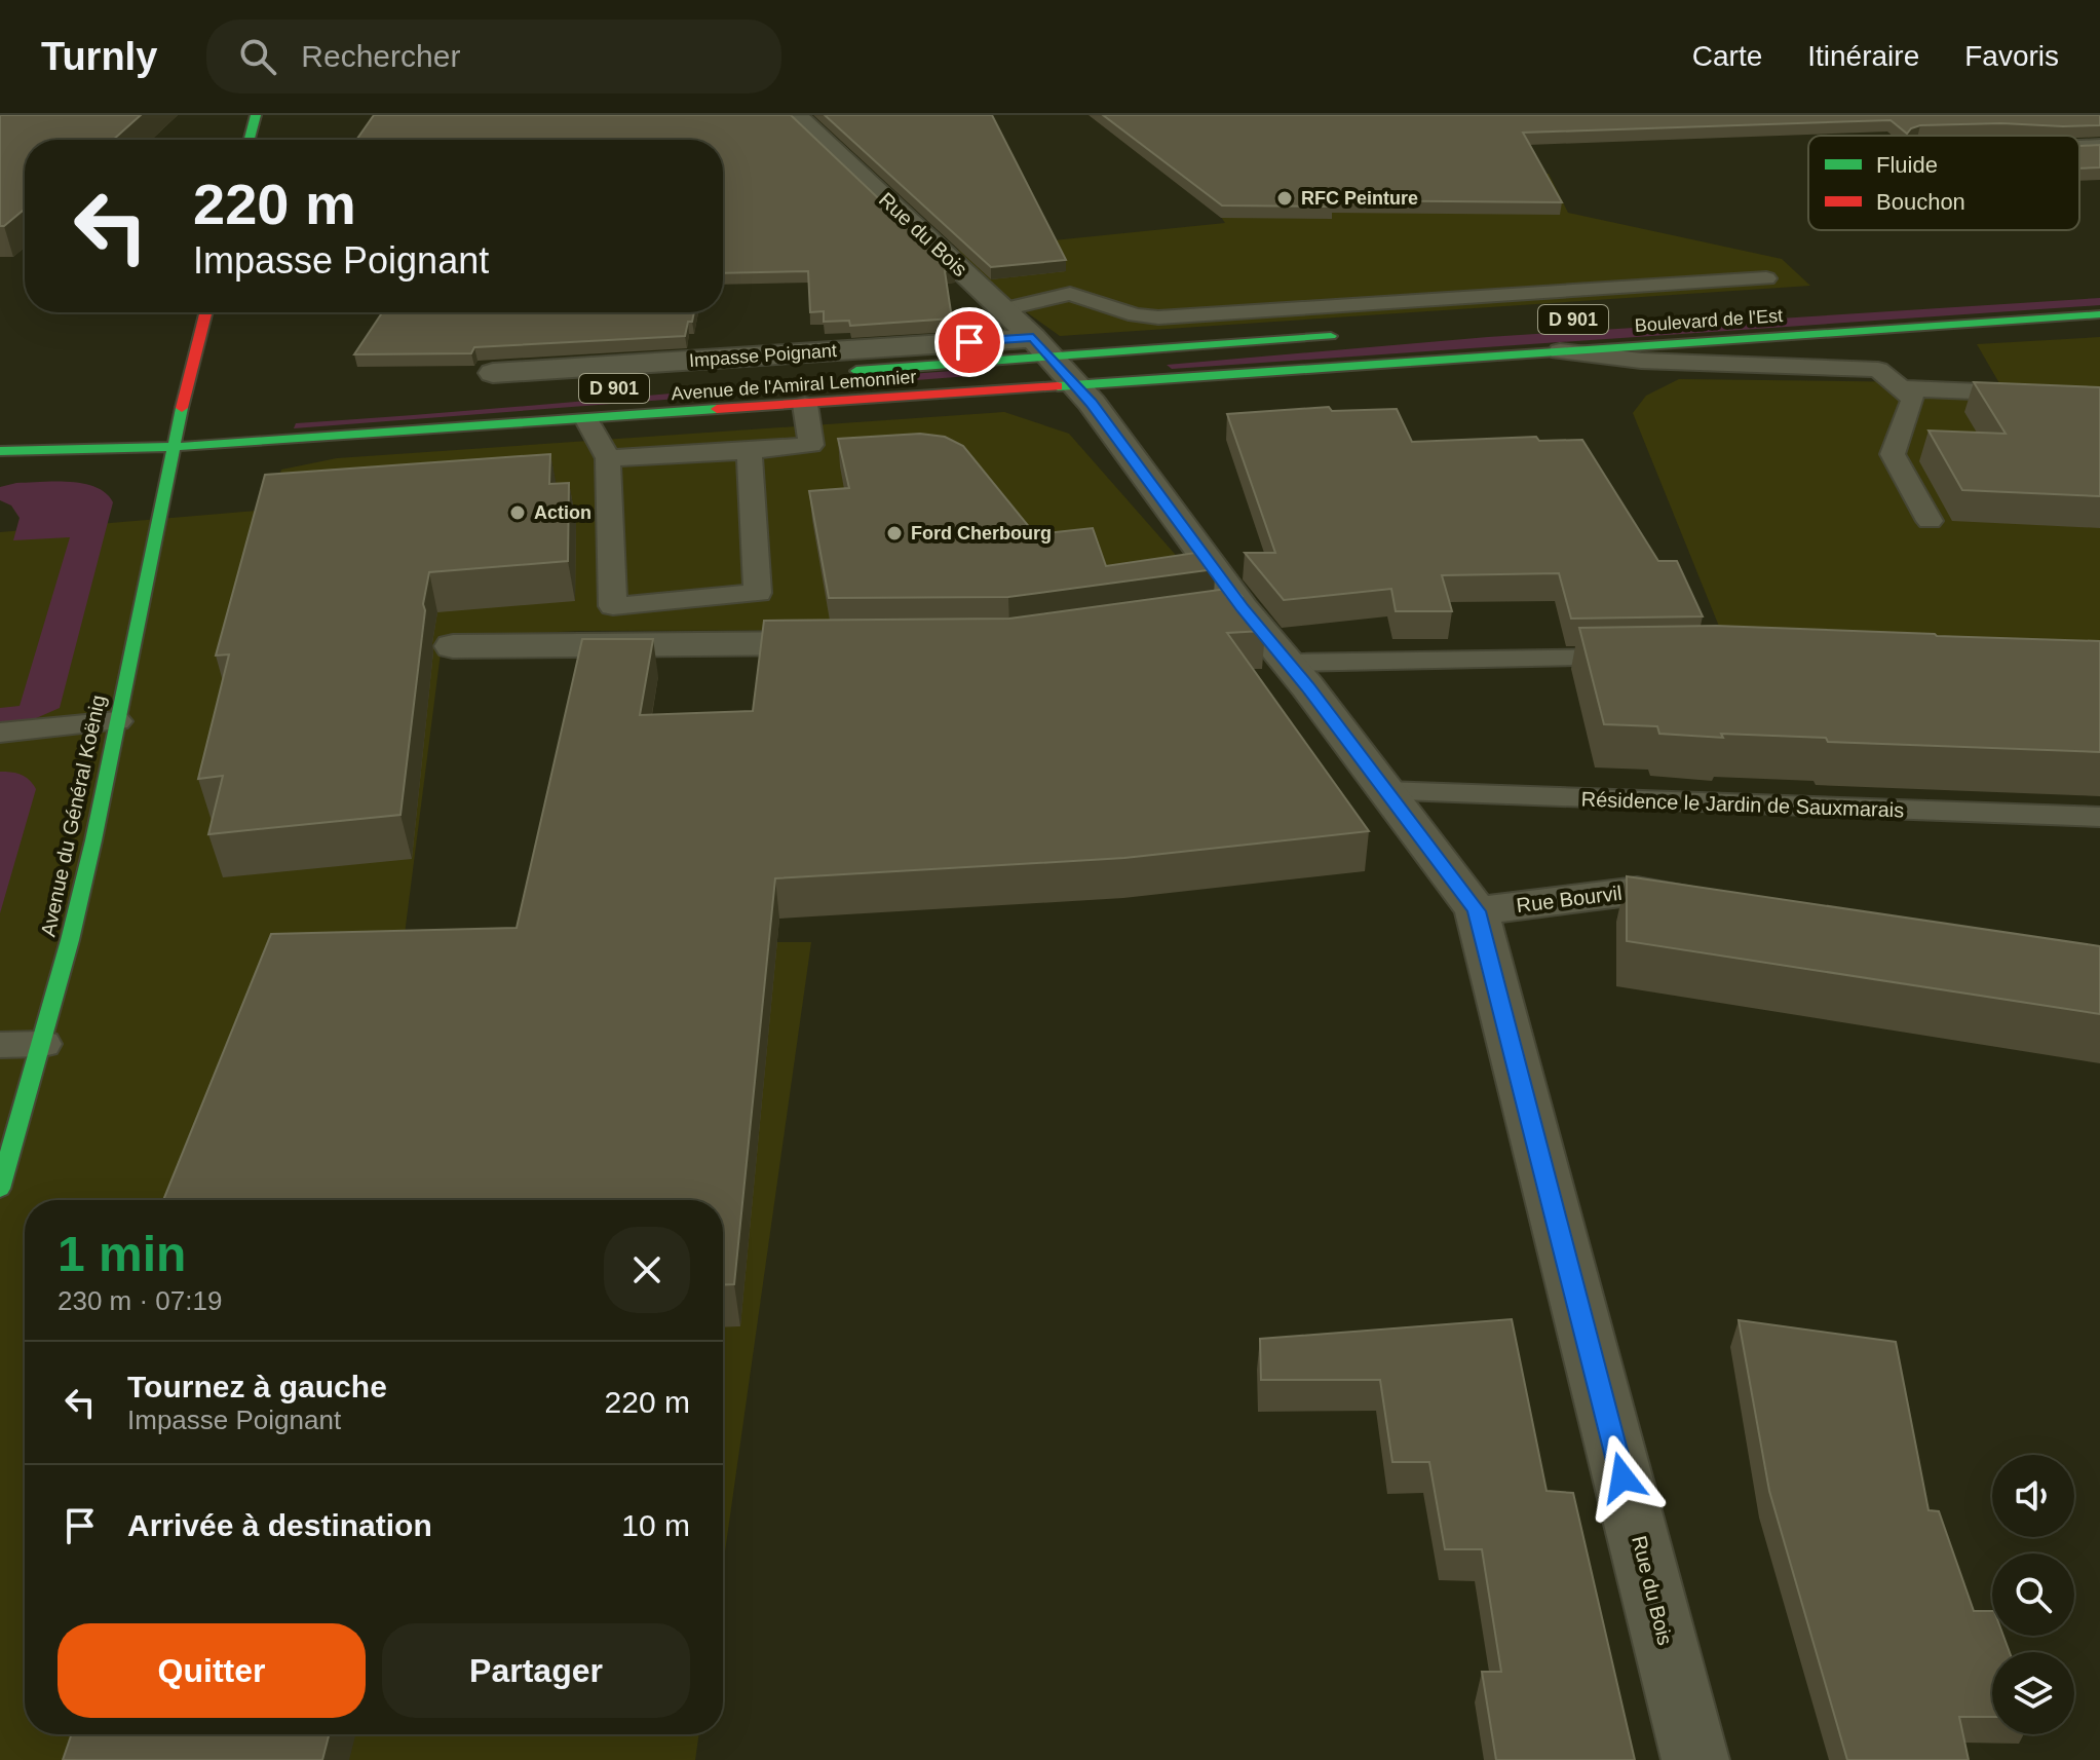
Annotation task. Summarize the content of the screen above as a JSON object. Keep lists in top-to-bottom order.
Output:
{
  "streets": {
    "main road": [
      "D 901",
      "Boulevard de l'Est",
      "Avenue de l'Amiral Lemonnier",
      "Avenue du Général Koënig"
    ],
    "street": ["Rue du Bois", "Impasse Poignant", "Rue Bourvil"],
    "lane": ["Résidence le Jardin de Sauxmarais"]
  },
  "crossings": [
    ["Rue du Bois", "D 901"],
    ["Rue du Bois", "Boulevard de l'Est"],
    ["Rue du Bois", "Impasse Poignant"],
    ["Rue du Bois", "Avenue de l'Amiral Lemonnier"],
    ["Rue du Bois", "Résidence le Jardin de Sauxmarais"],
    ["Rue du Bois", "Rue Bourvil"],
    ["D 901", "Boulevard de l'Est"],
    ["D 901", "Impasse Poignant"],
    ["D 901", "Avenue de l'Amiral Lemonnier"],
    ["Boulevard de l'Est", "Impasse Poignant"],
    ["Boulevard de l'Est", "Avenue de l'Amiral Lemonnier"],
    ["Impasse Poignant", "Avenue de l'Amiral Lemonnier"],
    ["Avenue de l'Amiral Lemonnier", "Avenue du Général Koënig"]
  ],
  "places": ["RFC Peinture", "Action", "Ford Cherbourg"],
  "legend": ["Fluide", "Bouchon"],
  "page": {
    "header": "Turnly",
    "search": "Rechercher",
    "nav": ["Carte", "Itinéraire", "Favoris"],
    "turn": ["220 m", "Impasse Poignant"],
    "heading": ["1 min", "230 m · 07:19"],
    "list": [
      {
        "name": "Tournez à gauche",
        "note": "Impasse Poignant",
        "value": "220 m"
      },
      {
        "name": "Arrivée à destination",
        "value": "10 m"
      }
    ],
    "buttons": ["Quitter", "Partager"]
  }
}
